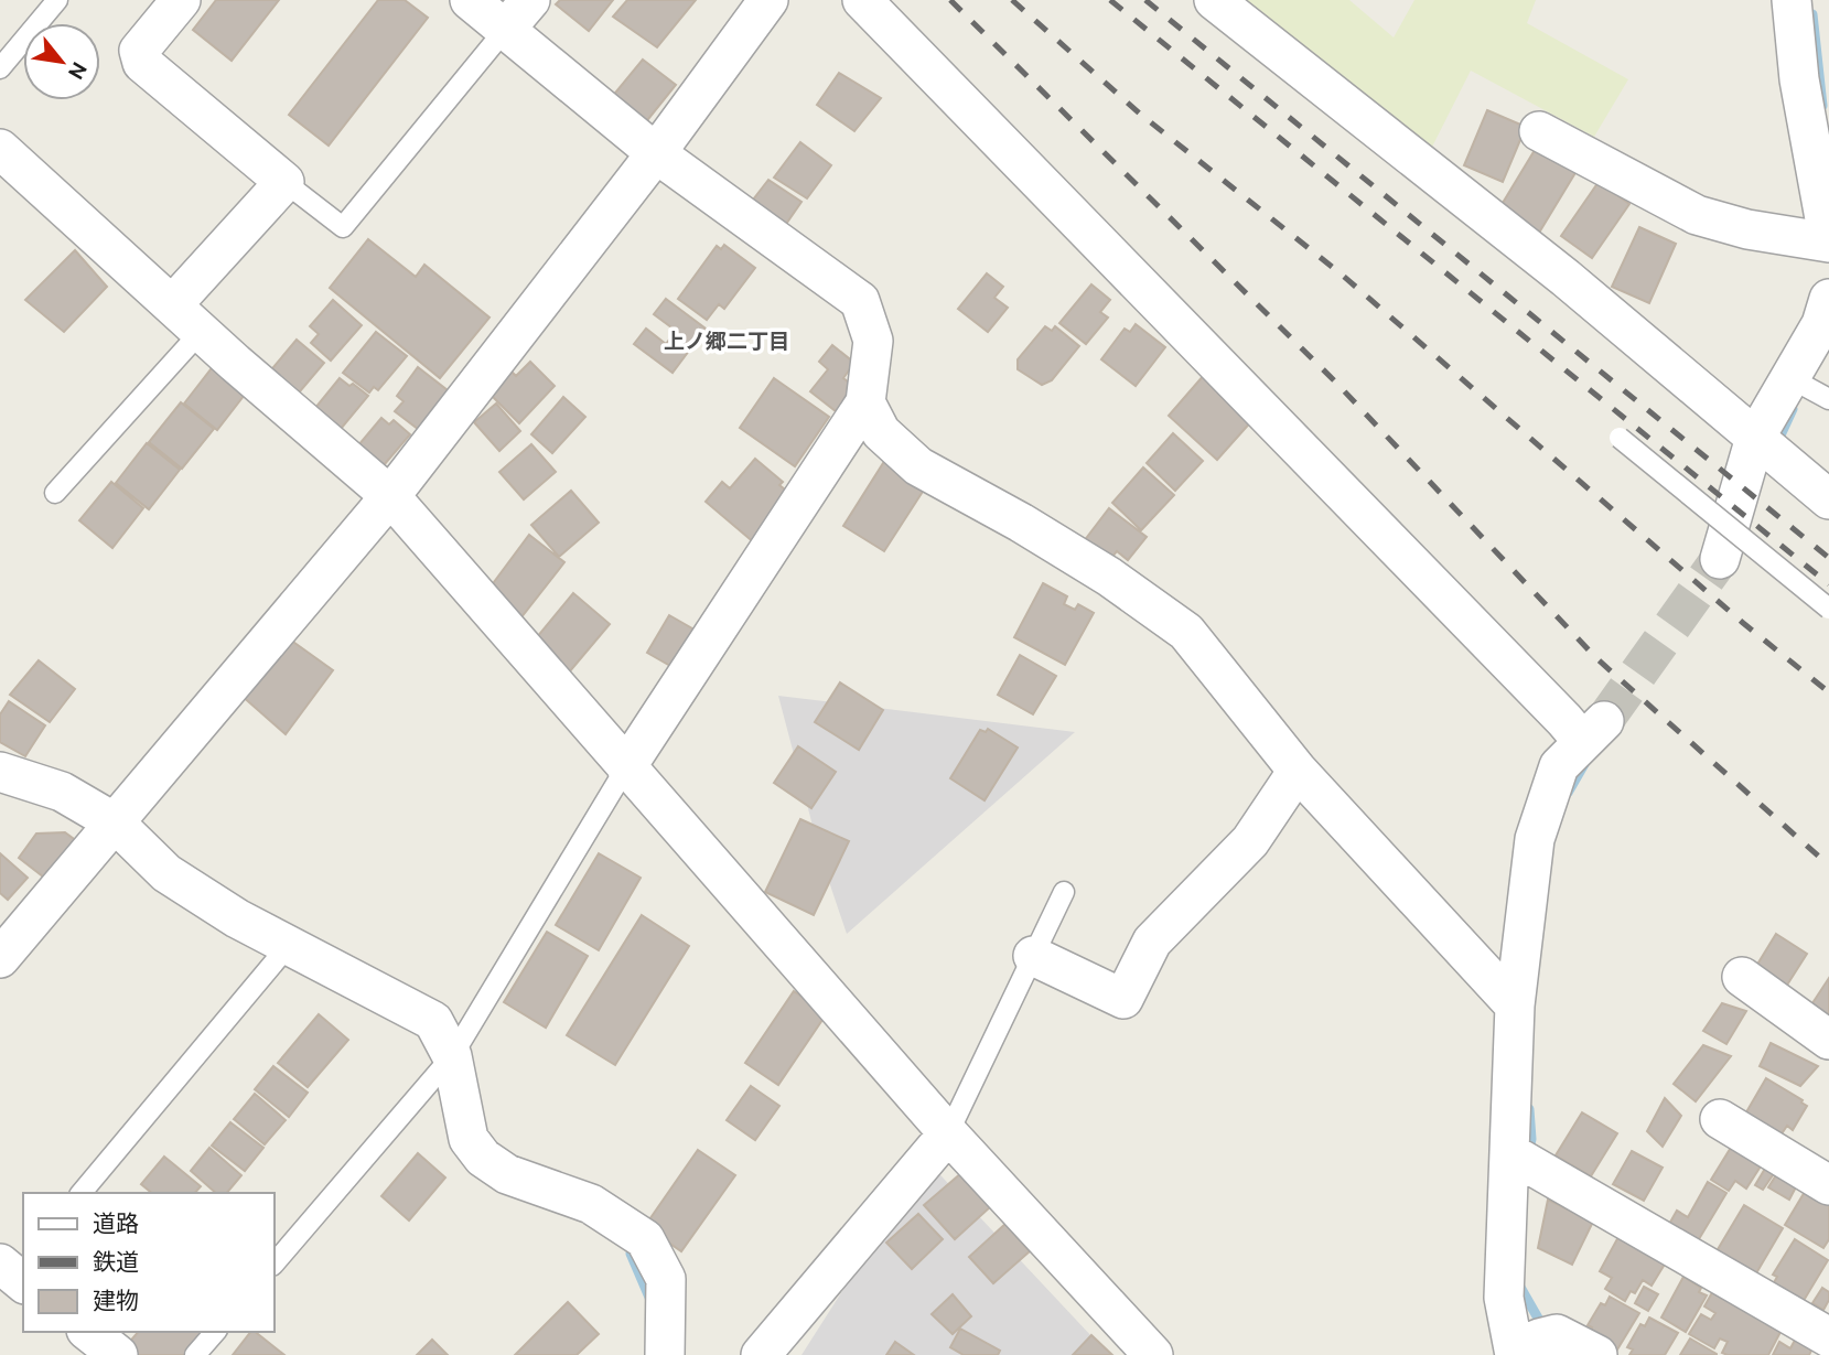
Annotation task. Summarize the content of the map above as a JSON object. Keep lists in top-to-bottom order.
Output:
{
  "districts": ["上ノ郷二丁目"],
  "legend": ["道路", "鉄道", "建物"],
  "north": "bottom right"
}
